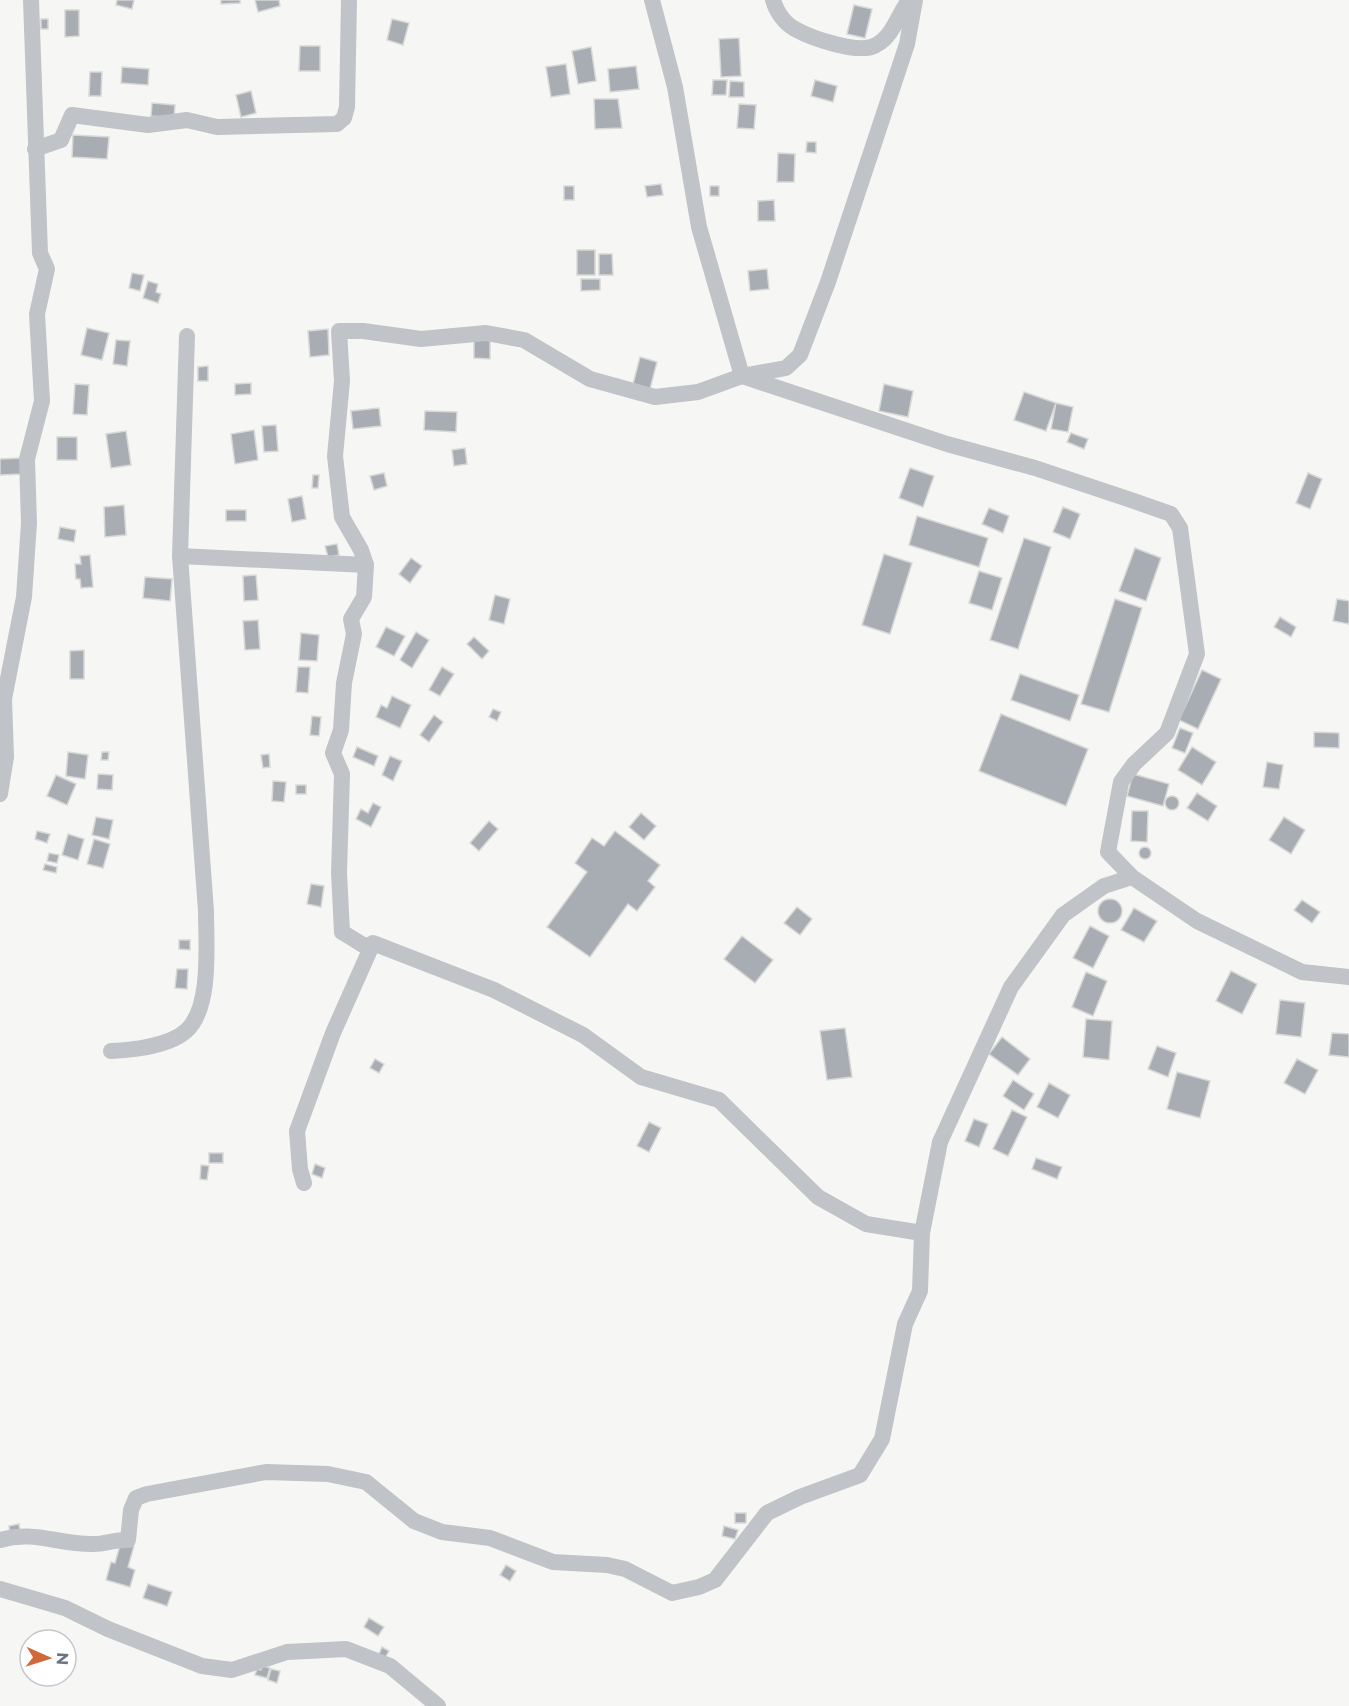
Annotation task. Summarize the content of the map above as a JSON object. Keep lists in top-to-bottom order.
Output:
{
  "north": "right"
}
